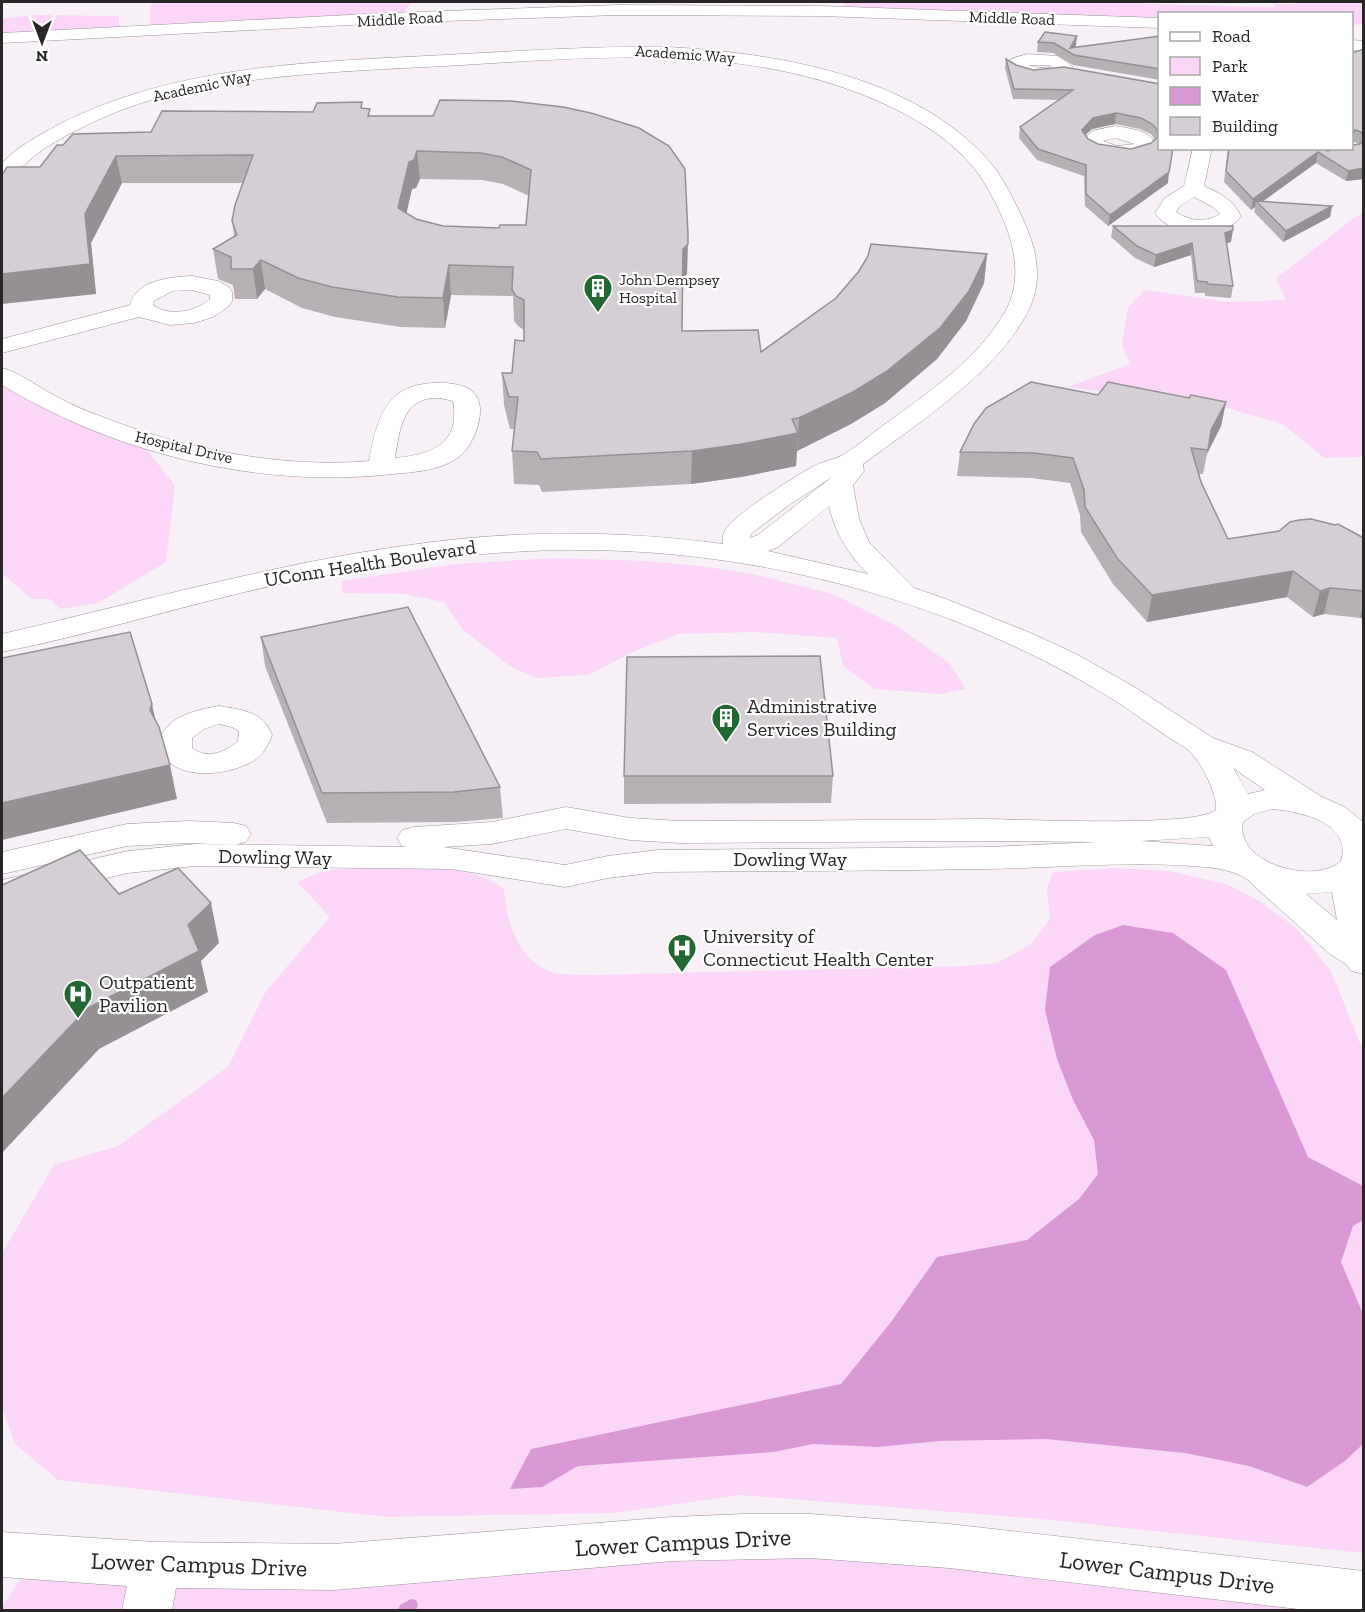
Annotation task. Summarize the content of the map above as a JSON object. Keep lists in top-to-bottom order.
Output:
{
  "streets": {
    "street": [
      "Middle Road",
      "Academic Way",
      "Hospital Drive",
      "UConn Health Boulevard",
      "Dowling Way",
      "Lower Campus Drive"
    ]
  },
  "crossings": [
    ["Academic Way", "UConn Health Boulevard"],
    ["UConn Health Boulevard", "Dowling Way"]
  ],
  "places": {
    "building": ["John Dempsey Hospital", "Administrative Services Building"],
    "hospital": ["University of Connecticut Health Center", "Outpatient Pavilion"]
  },
  "legend": [
    "Road",
    "Park",
    "Water",
    "Building"
  ],
  "north": "bottom"
}
